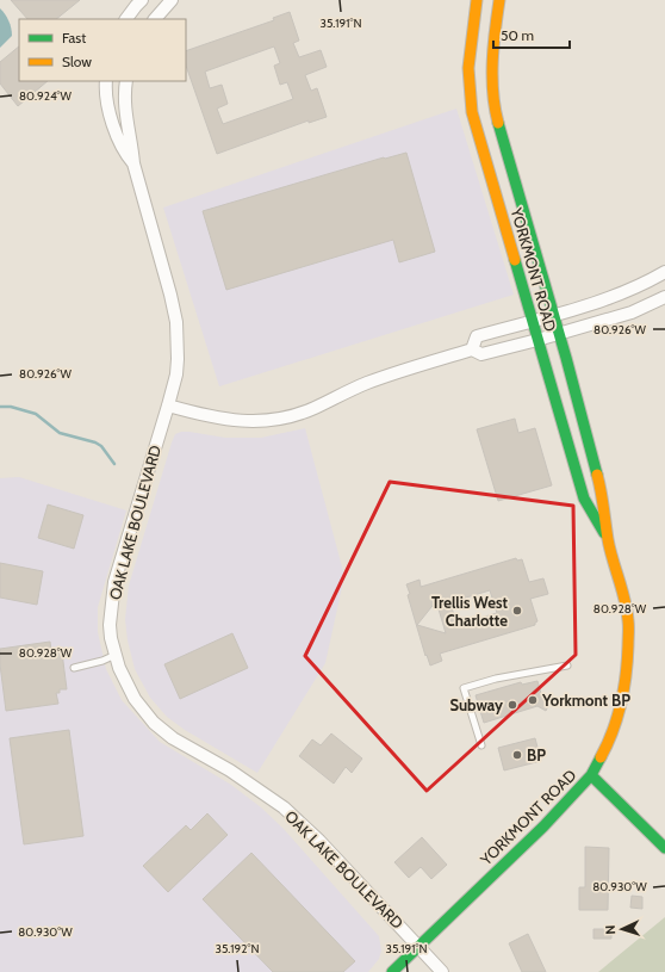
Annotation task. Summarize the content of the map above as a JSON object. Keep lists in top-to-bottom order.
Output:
{
  "streets": {
    "street": ["YORKMONT ROAD", "OAK LAKE BOULEVARD"]
  },
  "crossings": [
    ["YORKMONT ROAD", "OAK LAKE BOULEVARD"]
  ],
  "places": [
    "Trellis West Charlotte",
    "Yorkmont BP",
    "Subway",
    "BP"
  ],
  "legend": ["Fast", "Slow"],
  "scale_bar": "50 m",
  "north": "left",
  "coordinates": [
    "35.191°N",
    "80.924°W",
    "80.926°W",
    "80.928°W",
    "80.930°W",
    "35.192°N"
  ]
}
